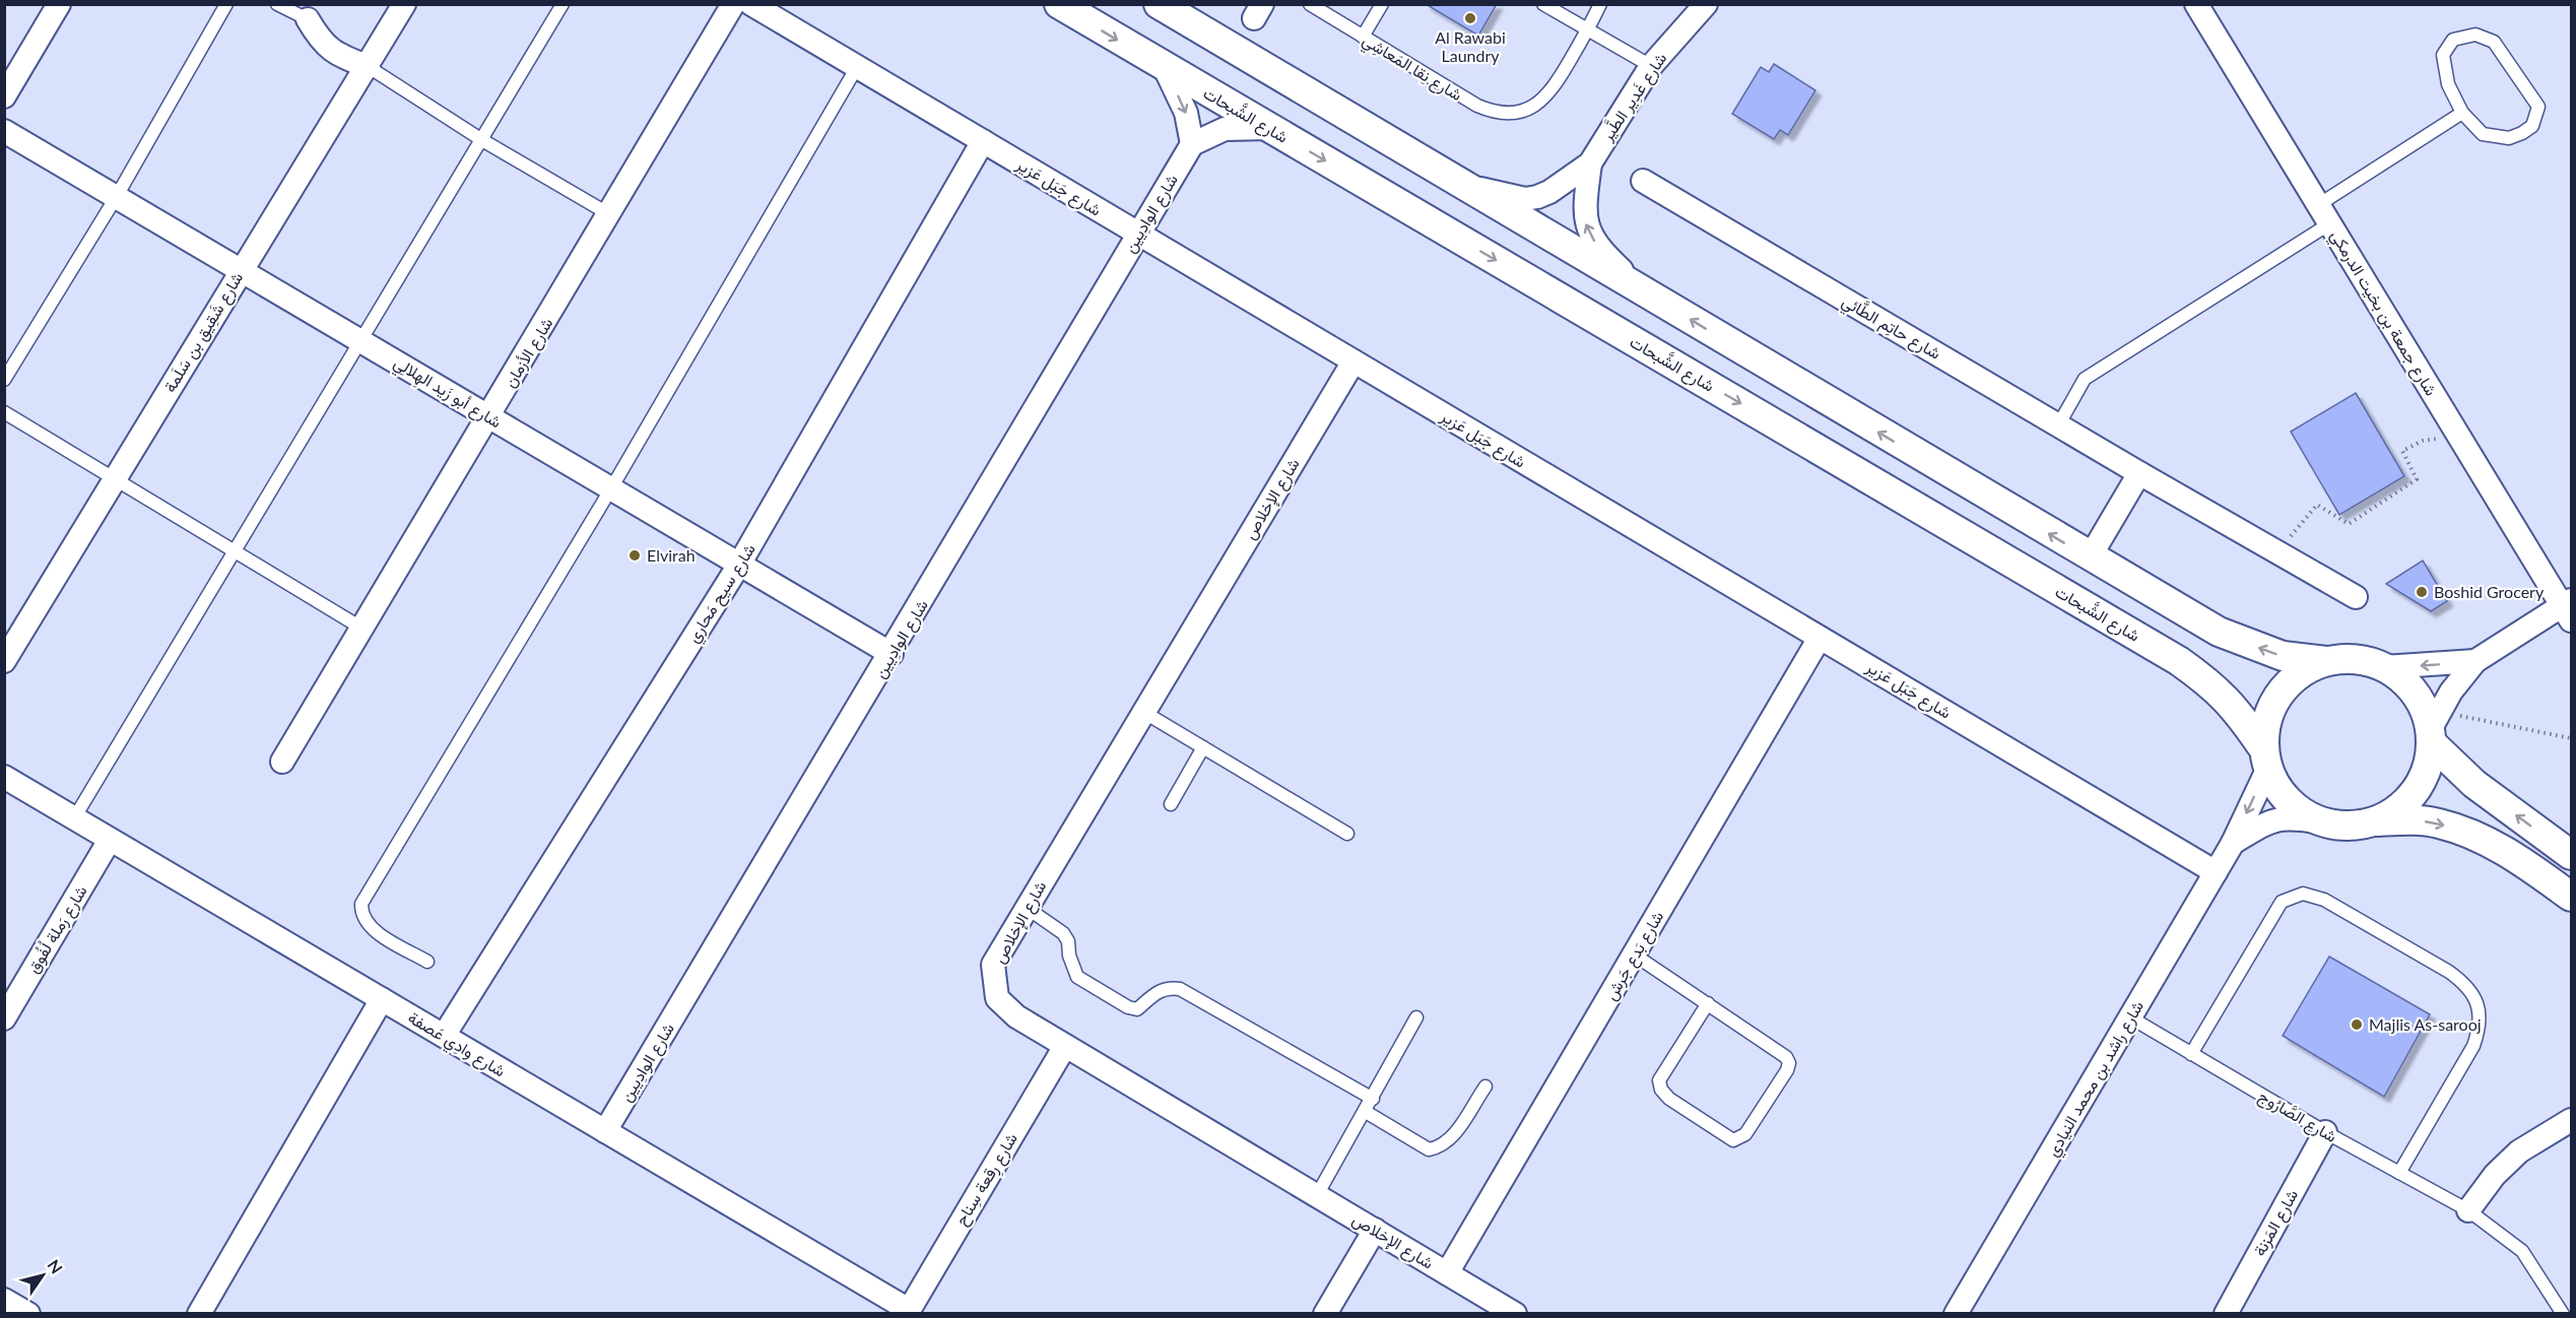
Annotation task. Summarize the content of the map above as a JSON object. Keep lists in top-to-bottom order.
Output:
{
  "streets": {
    "street": [
      "شارع غَدِير الطَّير",
      "شارع الشَّبحات",
      "شارع جَبَل عَزير",
      "شارع الوادِيين",
      "شارع جمعة بن بخيت الدرمكي",
      "شارع حاتِم الطَّائي",
      "شارع شَقِيق بن سَلَمة",
      "شارع الأزمان",
      "شارع أبو زَيد الهِلالِي",
      "شارع الإخلاص",
      "شارع سيح مَحاري",
      "شارع رَملة لُفُوق",
      "شارع بَدع جَرش",
      "شارع وادِي عَصفة",
      "شارع راشد بن محمد النيادي",
      "شارع رِقعة سِناح",
      "شارع المَزنة"
    ],
    "lane": ["شارع نِقا المَعاشِي", "شارع الصَّارُوج"]
  },
  "crossings": [
    ["شارع الشَّبحات", "شارع راشد بن محمد النيادي"],
    ["شارع جَبَل عَزير", "شارع الوادِيين"],
    ["شارع جَبَل عَزير", "شارع الإخلاص"],
    ["شارع جَبَل عَزير", "شارع سيح مَحاري"],
    ["شارع جَبَل عَزير", "شارع بَدع جَرش"],
    ["شارع جَبَل عَزير", "شارع راشد بن محمد النيادي"],
    ["شارع الوادِيين", "شارع أبو زَيد الهِلالِي"],
    ["شارع الوادِيين", "شارع وادِي عَصفة"],
    ["شارع شَقِيق بن سَلَمة", "شارع أبو زَيد الهِلالِي"],
    ["شارع الأزمان", "شارع أبو زَيد الهِلالِي"],
    ["شارع أبو زَيد الهِلالِي", "شارع سيح مَحاري"],
    ["شارع الإخلاص", "شارع بَدع جَرش"],
    ["شارع الإخلاص", "شارع رِقعة سِناح"],
    ["شارع سيح مَحاري", "شارع وادِي عَصفة"],
    ["شارع رَملة لُفُوق", "شارع وادِي عَصفة"],
    ["شارع وادِي عَصفة", "شارع رِقعة سِناح"],
    ["شارع راشد بن محمد النيادي", "شارع الصَّارُوج"],
    ["شارع الصَّارُوج", "شارع المَزنة"]
  ],
  "places": [
    "Al Rawabi Laundry",
    "Elvirah",
    "Boshid Grocery",
    "Majlis As-sarooj"
  ],
  "north": "top right"
}
